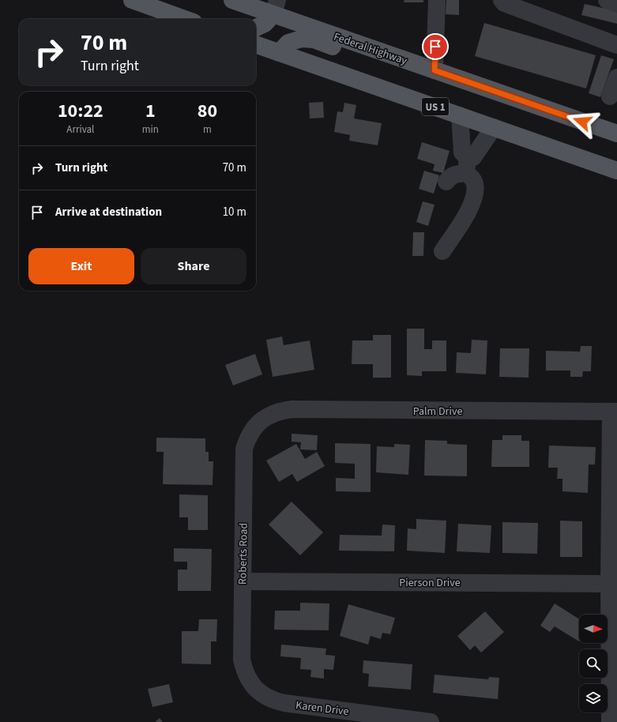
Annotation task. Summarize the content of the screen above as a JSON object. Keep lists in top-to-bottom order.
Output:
{
  "streets": {
    "main road": ["Federal Highway", "US 1"],
    "street": [
      "Palm Drive",
      "Roberts Road",
      "Pierson Drive",
      "Karen Drive"
    ]
  },
  "crossings": [
    ["Palm Drive", "Roberts Road"],
    ["Roberts Road", "Pierson Drive"],
    ["Roberts Road", "Karen Drive"]
  ],
  "north": "right",
  "page": {
    "turn": ["70 m", "Turn right"],
    "eta": [
      "10:22",
      "Arrival",
      "1",
      "min",
      "80",
      "m"
    ],
    "list": [
      {
        "name": "Turn right",
        "value": "70 m"
      },
      {
        "name": "Arrive at destination",
        "value": "10 m"
      }
    ],
    "buttons": ["Exit", "Share"]
  }
}
